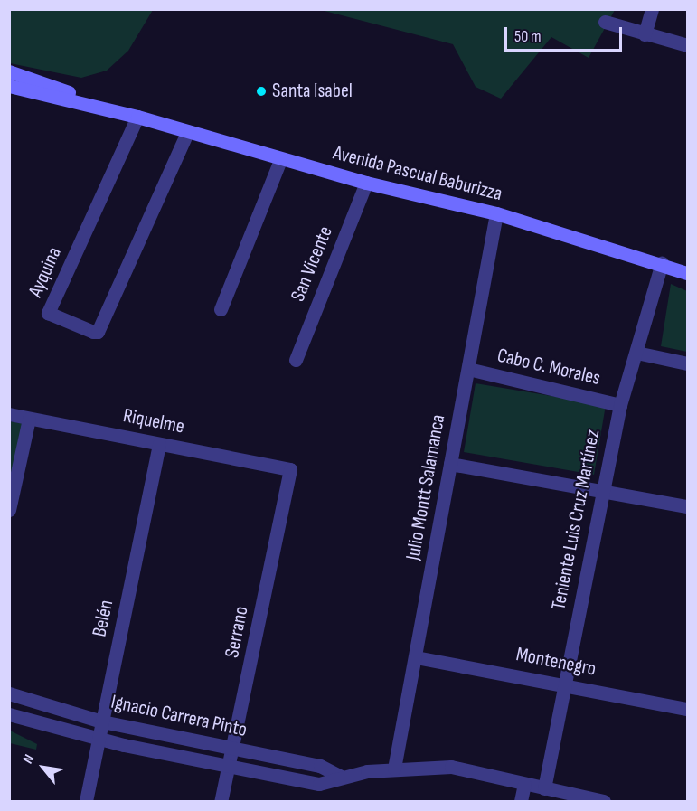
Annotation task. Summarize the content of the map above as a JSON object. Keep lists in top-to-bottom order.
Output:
{
  "streets": {
    "main road": ["Avenida Pascual Baburizza"],
    "street": [
      "San Vicente",
      "Ayquina",
      "Cabo C. Morales",
      "Riquelme",
      "Julio Montt Salamanca",
      "Teniente Luis Cruz Martínez",
      "Belén",
      "Serrano",
      "Montenegro",
      "Ignacio Carrera Pinto"
    ]
  },
  "crossings": [
    ["Avenida Pascual Baburizza", "San Vicente"],
    ["Avenida Pascual Baburizza", "Ayquina"],
    ["Avenida Pascual Baburizza", "Julio Montt Salamanca"],
    ["Avenida Pascual Baburizza", "Teniente Luis Cruz Martínez"],
    ["Cabo C. Morales", "Julio Montt Salamanca"],
    ["Cabo C. Morales", "Teniente Luis Cruz Martínez"],
    ["Riquelme", "Belén"],
    ["Riquelme", "Serrano"],
    ["Julio Montt Salamanca", "Montenegro"],
    ["Julio Montt Salamanca", "Ignacio Carrera Pinto"],
    ["Teniente Luis Cruz Martínez", "Montenegro"],
    ["Teniente Luis Cruz Martínez", "Ignacio Carrera Pinto"],
    ["Belén", "Ignacio Carrera Pinto"],
    ["Serrano", "Ignacio Carrera Pinto"]
  ],
  "places": ["Santa Isabel"],
  "scale_bar": "50 m",
  "north": "top left"
}
